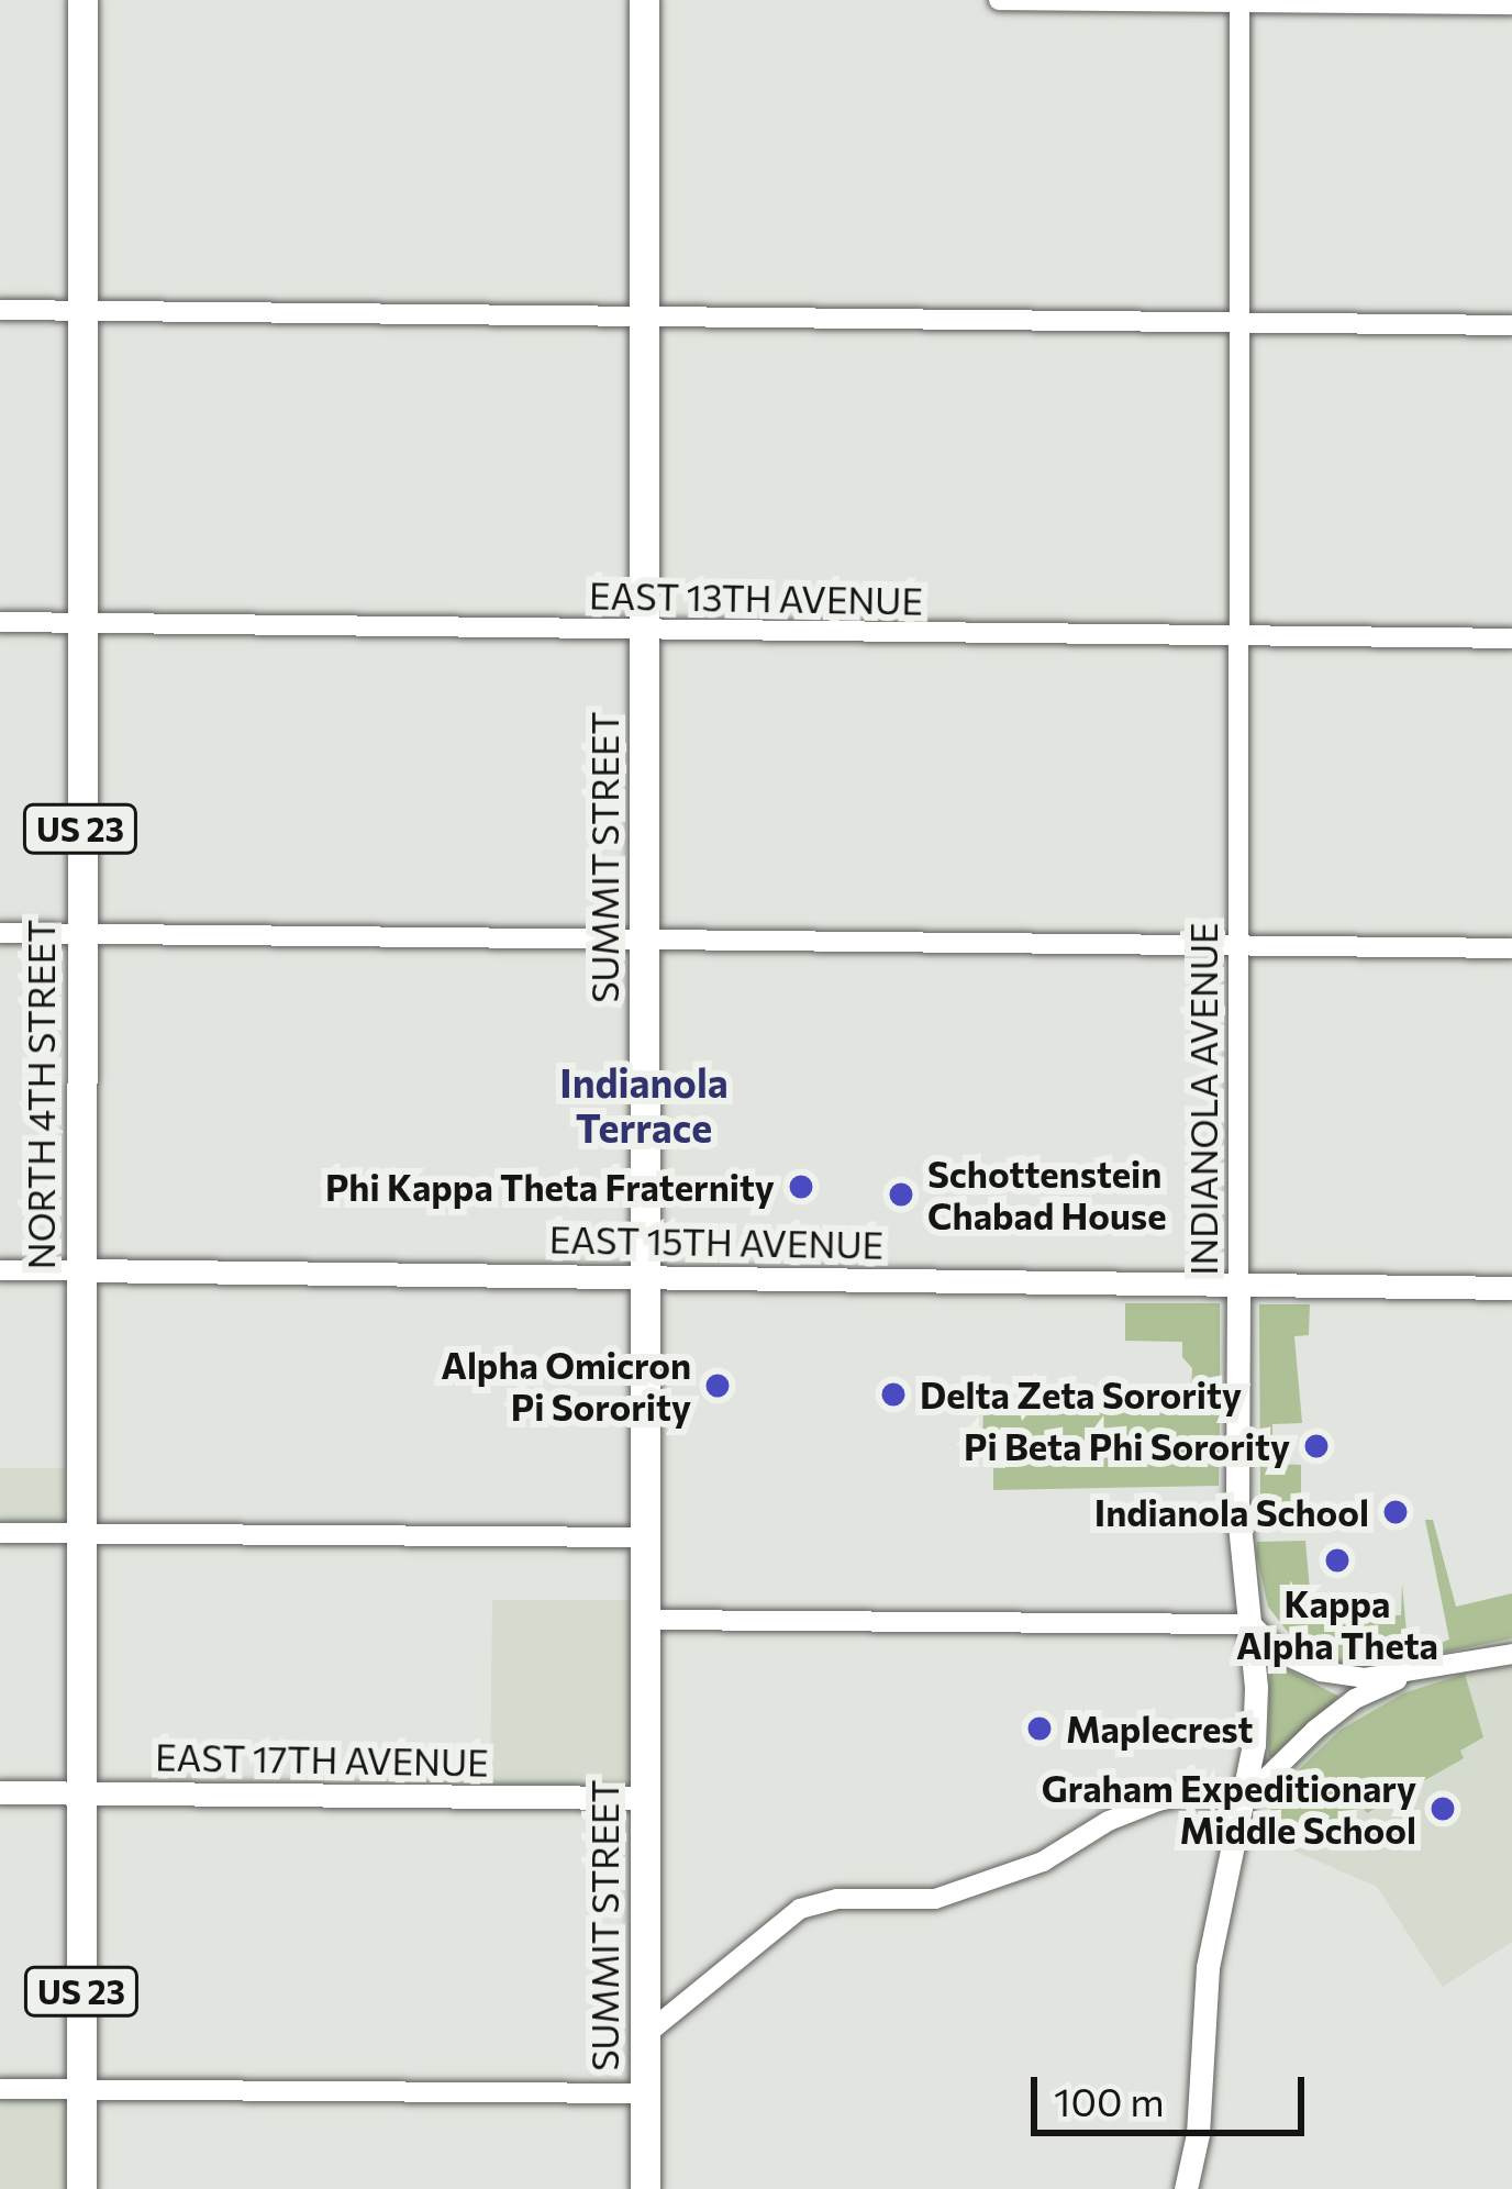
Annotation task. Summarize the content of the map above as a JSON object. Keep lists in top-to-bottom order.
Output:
{
  "streets": {
    "main road": ["US 23", "SUMMIT STREET", "NORTH 4TH STREET"],
    "street": [
      "EAST 13TH AVENUE",
      "INDIANOLA AVENUE",
      "EAST 15TH AVENUE",
      "EAST 17TH AVENUE"
    ]
  },
  "crossings": [
    ["EAST 13TH AVENUE", "SUMMIT STREET"],
    ["EAST 13TH AVENUE", "NORTH 4TH STREET"],
    ["EAST 13TH AVENUE", "INDIANOLA AVENUE"],
    ["SUMMIT STREET", "EAST 15TH AVENUE"],
    ["SUMMIT STREET", "EAST 17TH AVENUE"],
    ["NORTH 4TH STREET", "EAST 15TH AVENUE"],
    ["NORTH 4TH STREET", "EAST 17TH AVENUE"],
    ["INDIANOLA AVENUE", "EAST 15TH AVENUE"]
  ],
  "districts": ["Indianola Terrace"],
  "places": [
    "Phi Kappa Theta Fraternity",
    "Schottenstein Chabad House",
    "Alpha Omicron Pi Sorority",
    "Delta Zeta Sorority",
    "Pi Beta Phi Sorority",
    "Indianola School",
    "Kappa Alpha Theta",
    "Maplecrest",
    "Graham Expeditionary Middle School"
  ],
  "scale_bar": "100 m"
}
